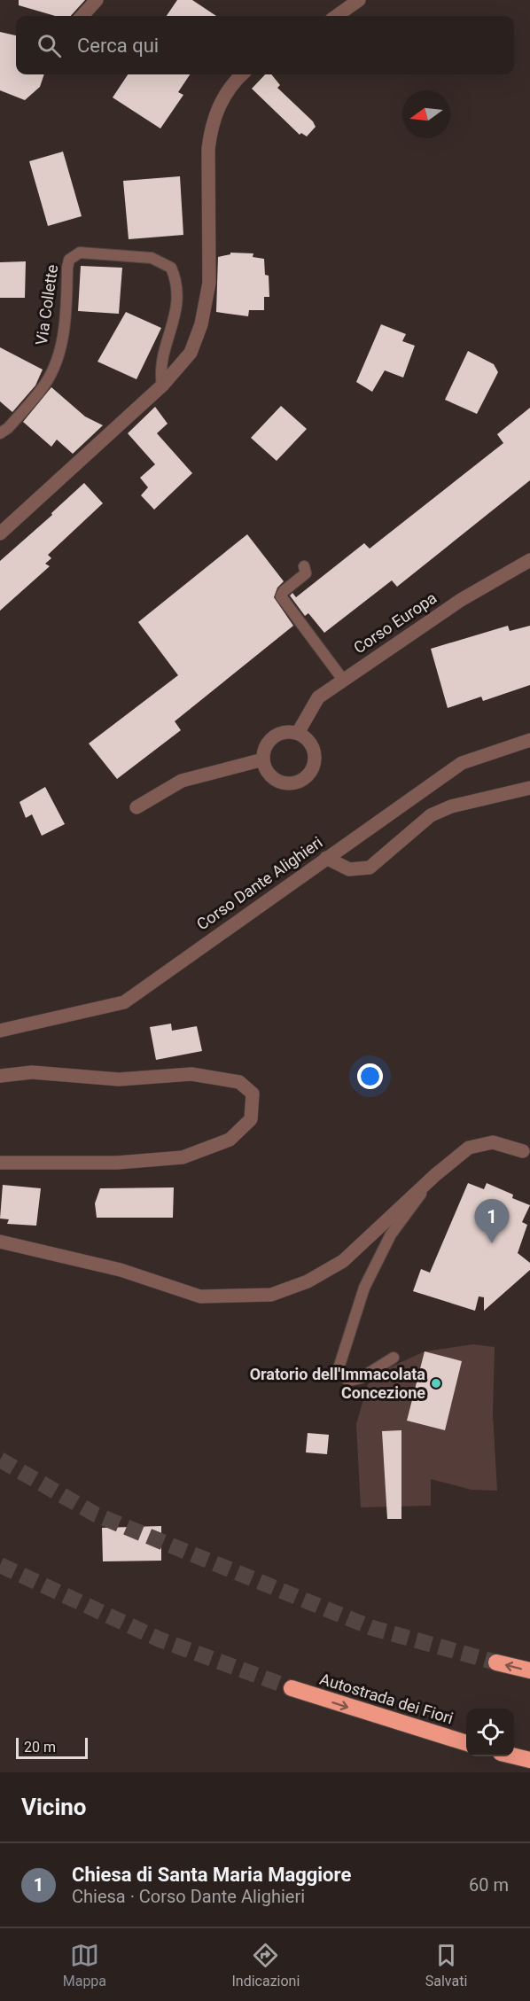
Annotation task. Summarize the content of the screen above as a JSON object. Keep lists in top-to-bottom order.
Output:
{
  "streets": {
    "highway": ["Autostrada dei Fiori"],
    "street": ["Corso Europa", "Corso Dante Alighieri"],
    "lane": ["Via Collette"]
  },
  "one_way": ["Autostrada dei Fiori"],
  "places": ["Oratorio dell'Immacolata Concezione"],
  "scale_bar": "20 m",
  "north": "left",
  "page": {
    "search": "Cerca qui",
    "pins": "1",
    "scale": "20 m",
    "heading": "Vicino",
    "list": [
      {
        "mark": "1",
        "name": "Chiesa di Santa Maria Maggiore",
        "note": "Chiesa · Corso Dante Alighieri",
        "value": "60 m"
      }
    ],
    "nav": ["Mappa", "Indicazioni", "Salvati"]
  }
}
